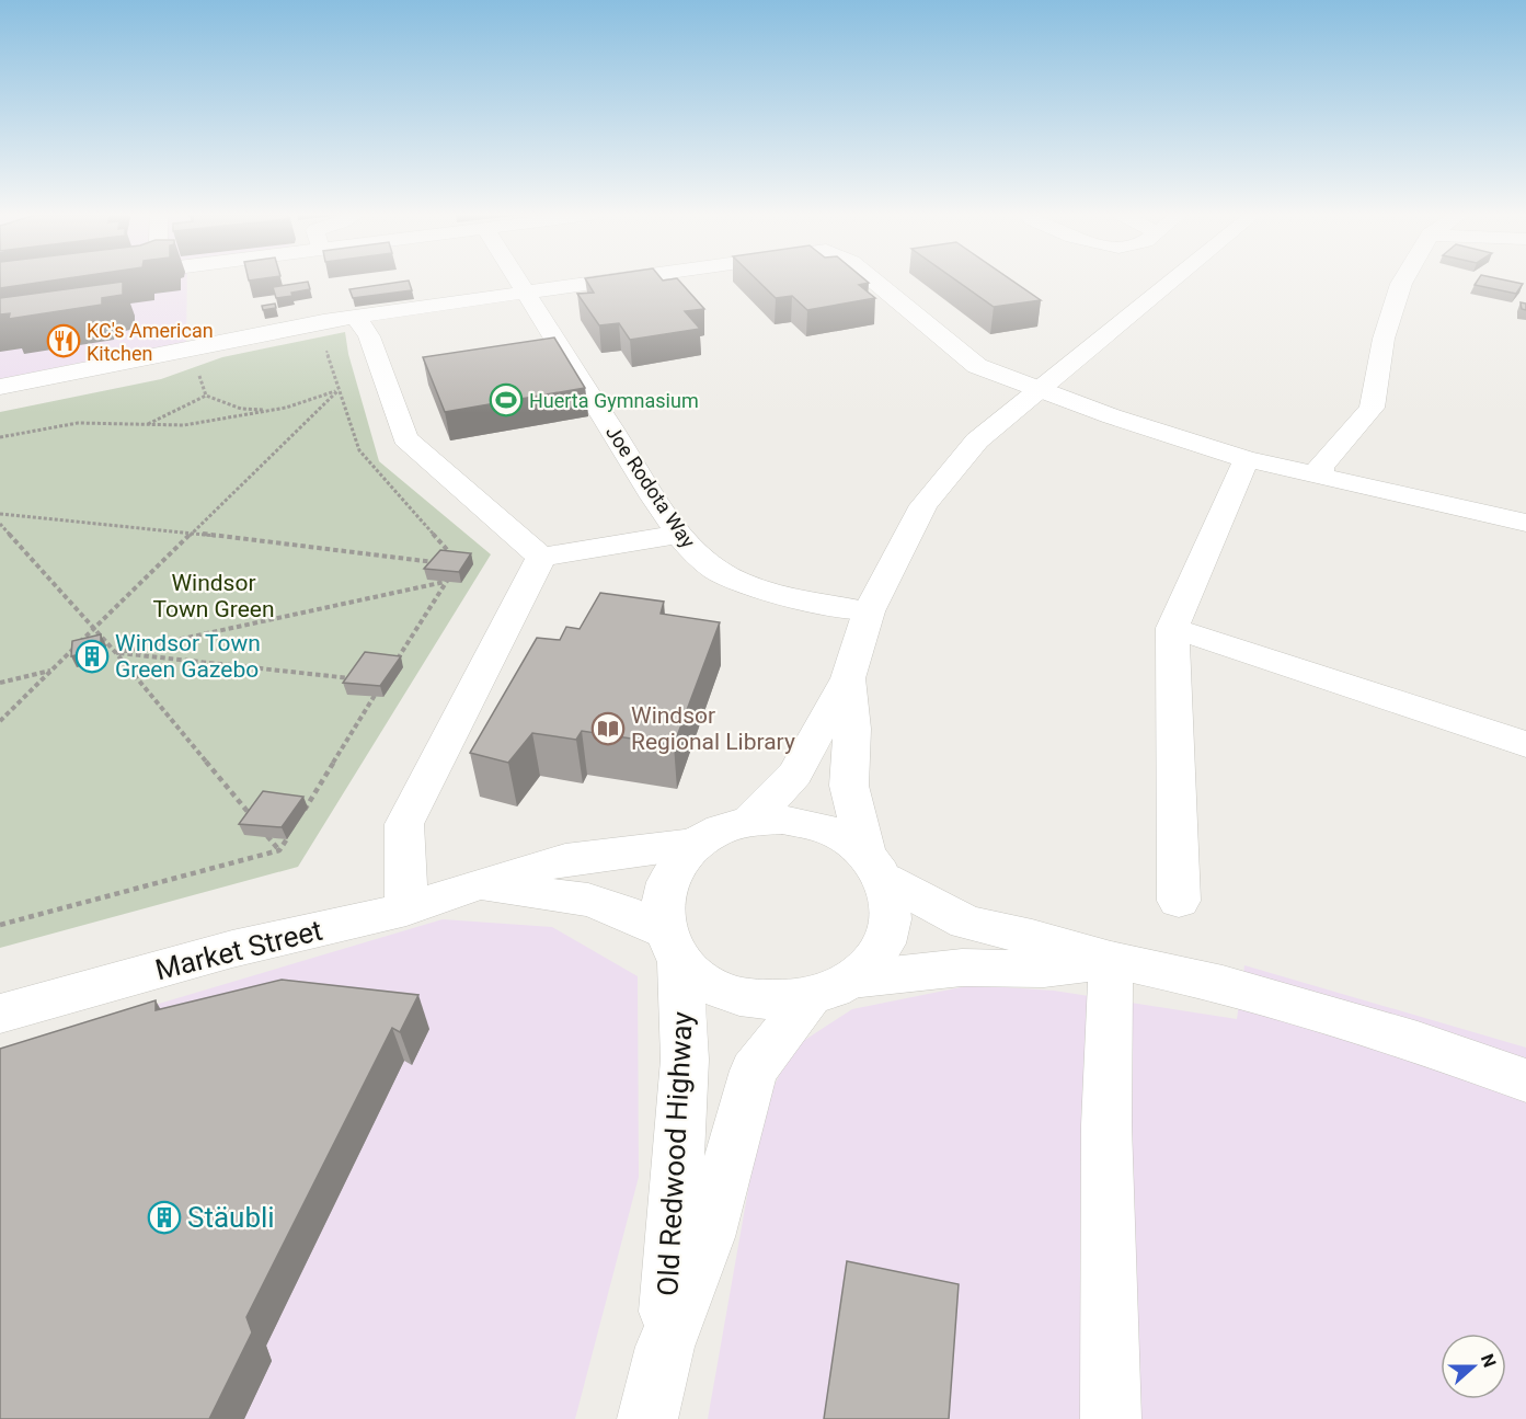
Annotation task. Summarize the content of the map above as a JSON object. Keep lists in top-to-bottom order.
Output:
{
  "streets": {
    "main road": ["Joe Rodota Way", "Market Street", "Old Redwood Highway"]
  },
  "crossings": [
    ["Market Street", "Old Redwood Highway"]
  ],
  "parks": ["Windsor Town Green"],
  "places": {
    "restaurant": ["KC's American Kitchen"],
    "sports": ["Huerta Gymnasium"],
    "building": ["Windsor Town Green Gazebo", "Stäubli"],
    "library": ["Windsor Regional Library"]
  },
  "north": "right"
}
